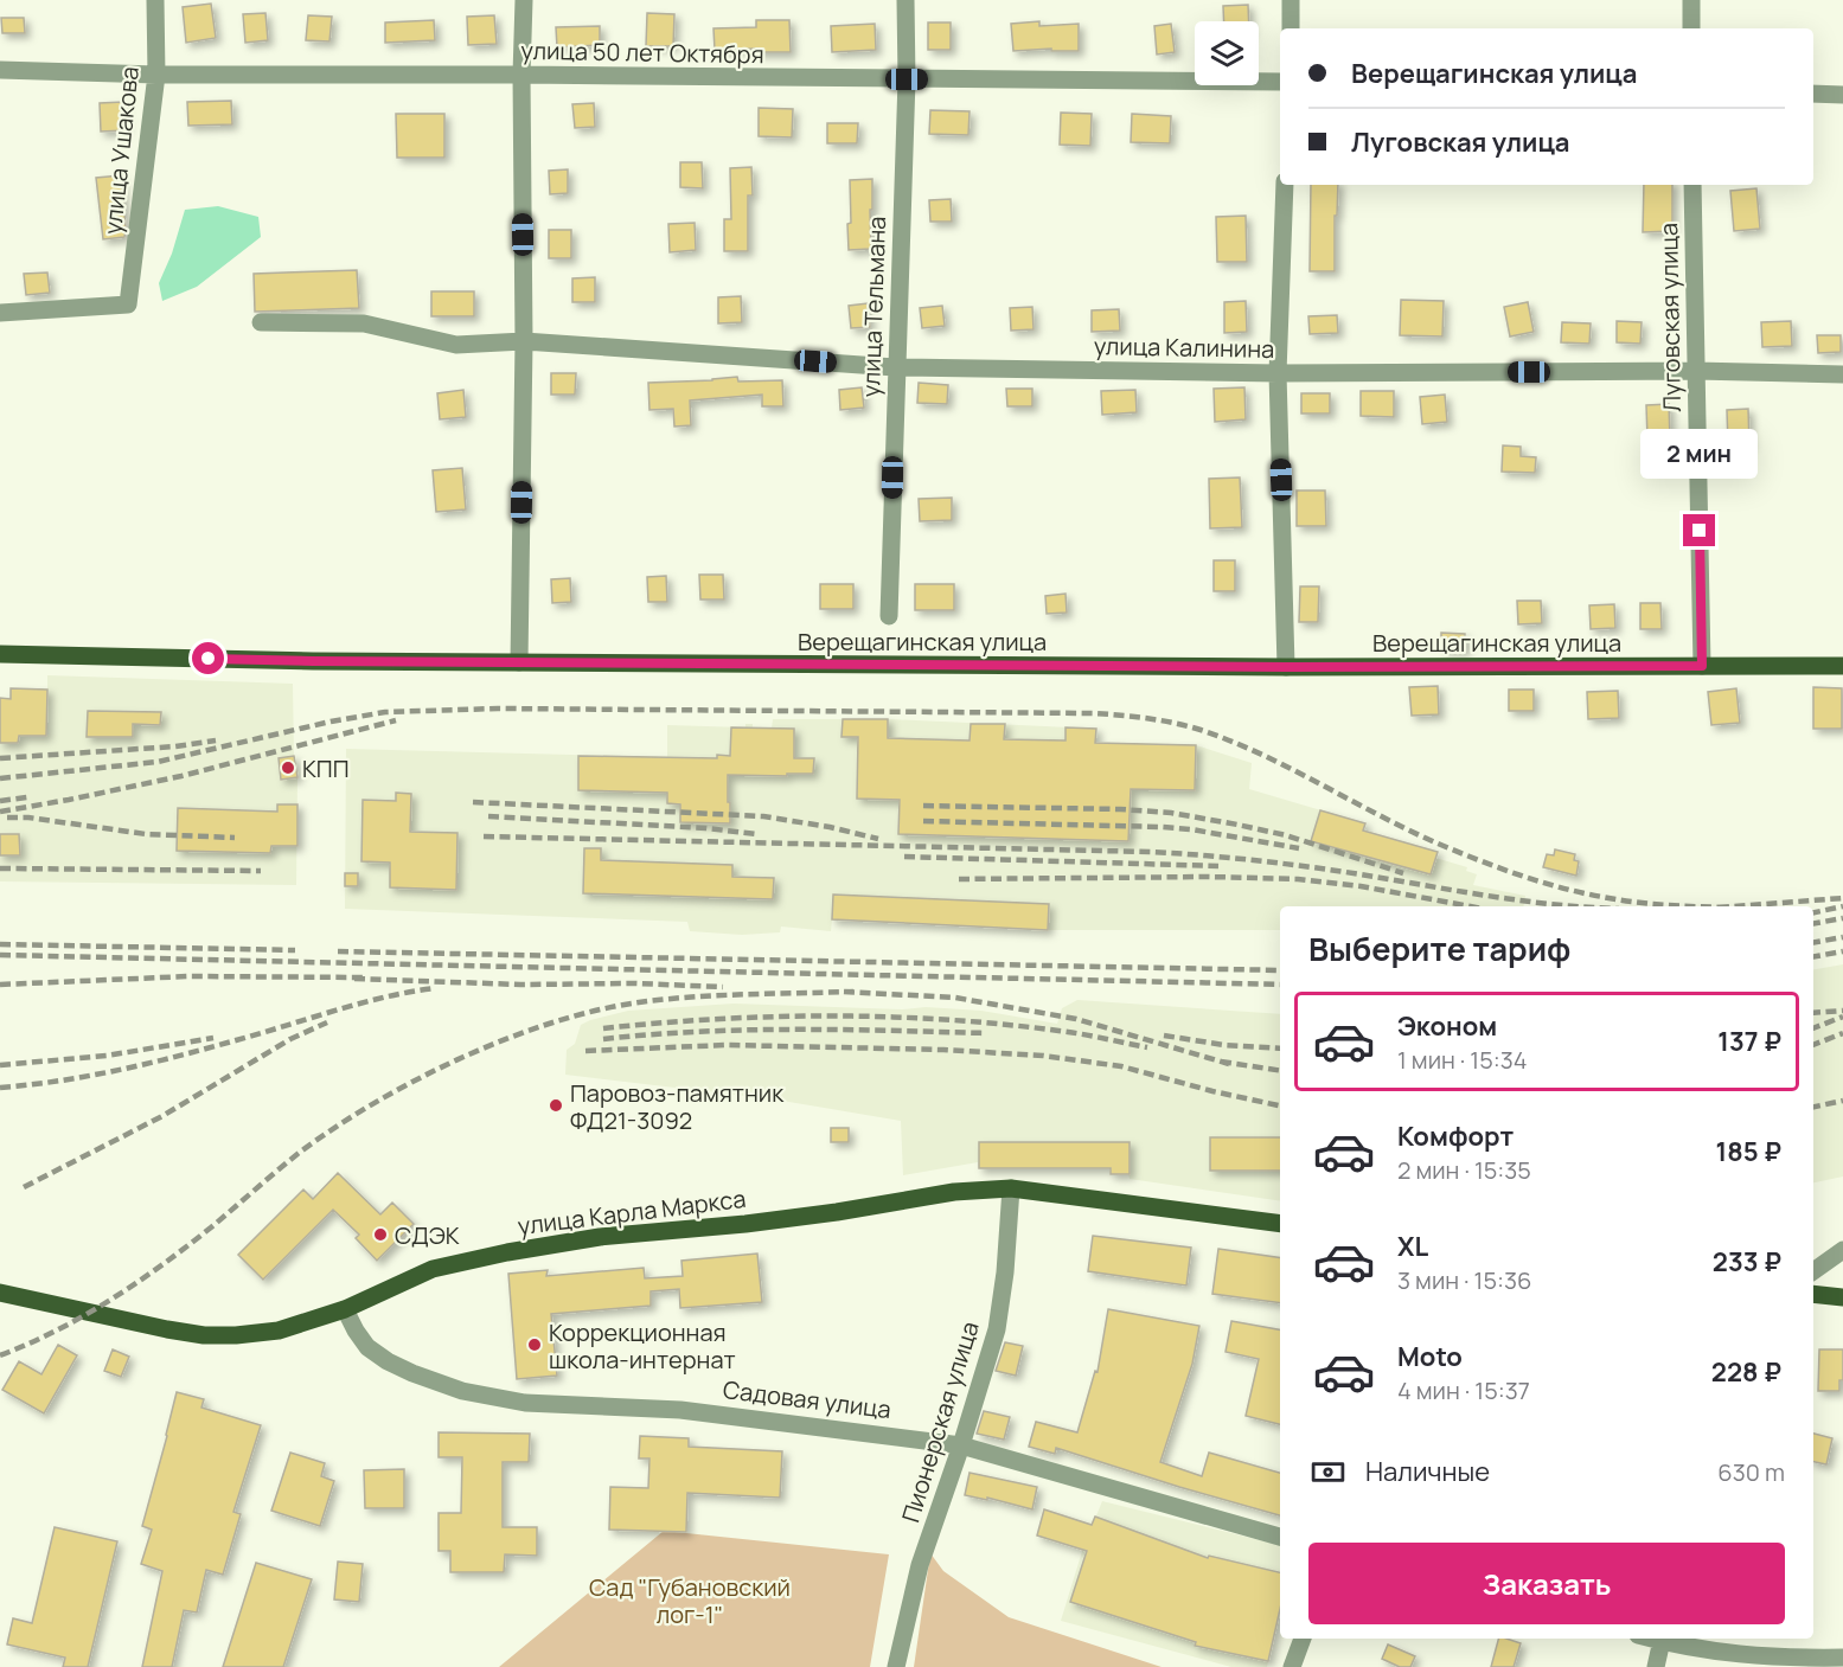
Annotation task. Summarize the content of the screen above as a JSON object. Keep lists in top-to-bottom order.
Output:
{
  "streets": {
    "main road": ["Верещагинская улица", "улица Карла Маркса"],
    "street": [
      "улица 50 лет Октября",
      "улица Ушакова",
      "улица Тельмана",
      "Луговская улица",
      "улица Калинина",
      "Садовая улица",
      "Пионерская улица"
    ]
  },
  "crossings": [
    ["улица 50 лет Октября", "улица Ушакова"],
    ["улица 50 лет Октября", "улица Тельмана"],
    ["улица Тельмана", "улица Калинина"],
    ["Луговская улица", "улица Калинина"],
    ["Луговская улица", "Верещагинская улица"],
    ["улица Карла Маркса", "Садовая улица"],
    ["улица Карла Маркса", "Пионерская улица"],
    ["Садовая улица", "Пионерская улица"]
  ],
  "parks": ["Сад \"Губановский лог-1\""],
  "places": [
    "КПП",
    "Паровоз-памятник ФД21-3092",
    "СДЭК",
    "Коррекционная школа-интернат"
  ],
  "page": {
    "banner": ["Верещагинская улица", "Луговская улица"],
    "bubble": "2 мин",
    "heading": "Выберите тариф",
    "list": [
      {
        "name": "Эконом",
        "note": "1 мин · 15:34",
        "value": "137 ₽"
      },
      {
        "name": "Комфорт",
        "note": "2 мин · 15:35",
        "value": "185 ₽"
      },
      {
        "name": "XL",
        "note": "3 мин · 15:36",
        "value": "233 ₽"
      },
      {
        "name": "Moto",
        "note": "4 мин · 15:37",
        "value": "228 ₽"
      }
    ],
    "pay": ["Наличные", "630 m"],
    "buttons": "Заказать"
  }
}
